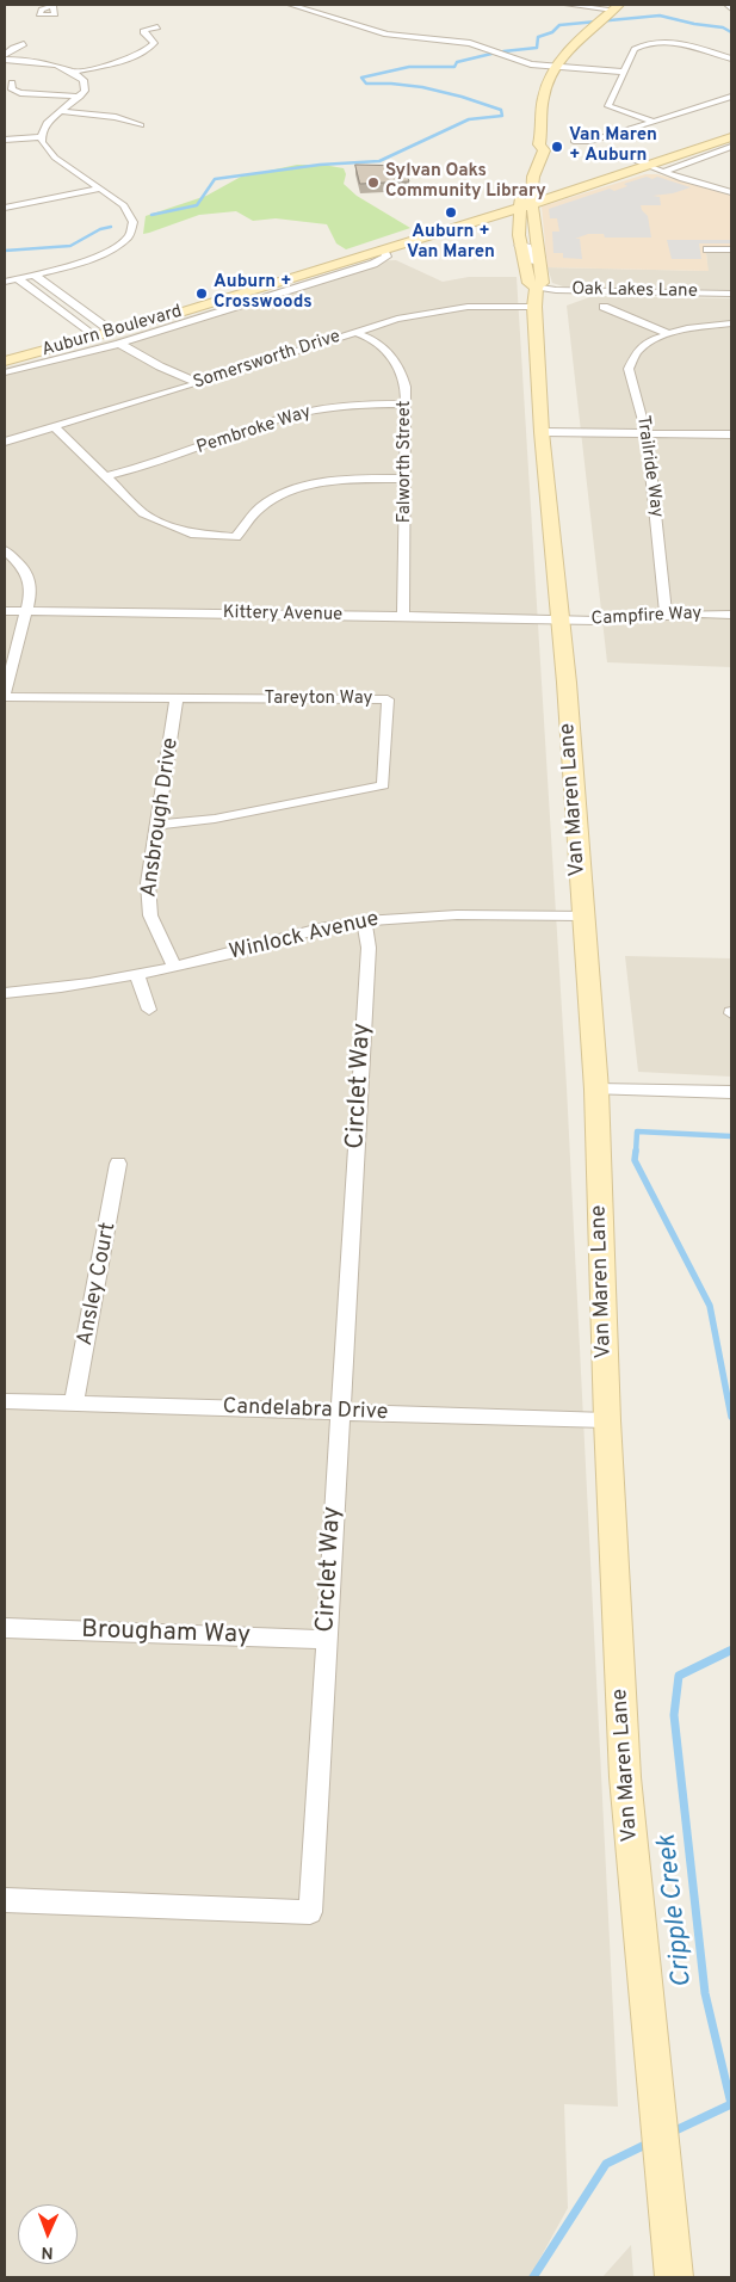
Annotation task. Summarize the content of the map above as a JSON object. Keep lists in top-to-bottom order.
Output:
{
  "streets": {
    "main road": ["Auburn Boulevard", "Van Maren Lane"],
    "street": [
      "Oak Lakes Lane",
      "Somersworth Drive",
      "Pembroke Way",
      "Falworth Street",
      "Trailride Way",
      "Kittery Avenue",
      "Campfire Way",
      "Tareyton Way",
      "Ansbrough Drive",
      "Winlock Avenue",
      "Circlet Way",
      "Ansley Court",
      "Candelabra Drive",
      "Brougham Way"
    ]
  },
  "crossings": [
    ["Oak Lakes Lane", "Van Maren Lane"],
    ["Auburn Boulevard", "Van Maren Lane"],
    ["Somersworth Drive", "Falworth Street"],
    ["Somersworth Drive", "Van Maren Lane"],
    ["Pembroke Way", "Falworth Street"],
    ["Falworth Street", "Kittery Avenue"],
    ["Trailride Way", "Campfire Way"],
    ["Kittery Avenue", "Campfire Way"],
    ["Kittery Avenue", "Van Maren Lane"],
    ["Campfire Way", "Van Maren Lane"],
    ["Tareyton Way", "Ansbrough Drive"],
    ["Van Maren Lane", "Winlock Avenue"],
    ["Van Maren Lane", "Candelabra Drive"],
    ["Ansbrough Drive", "Winlock Avenue"],
    ["Winlock Avenue", "Circlet Way"],
    ["Circlet Way", "Candelabra Drive"],
    ["Circlet Way", "Brougham Way"],
    ["Ansley Court", "Candelabra Drive"]
  ],
  "water": ["Cripple Creek"],
  "places": [
    "Van Maren + Auburn",
    "Sylvan Oaks Community Library",
    "Auburn + Van Maren",
    "Auburn + Crosswoods"
  ],
  "north": "bottom"
}
